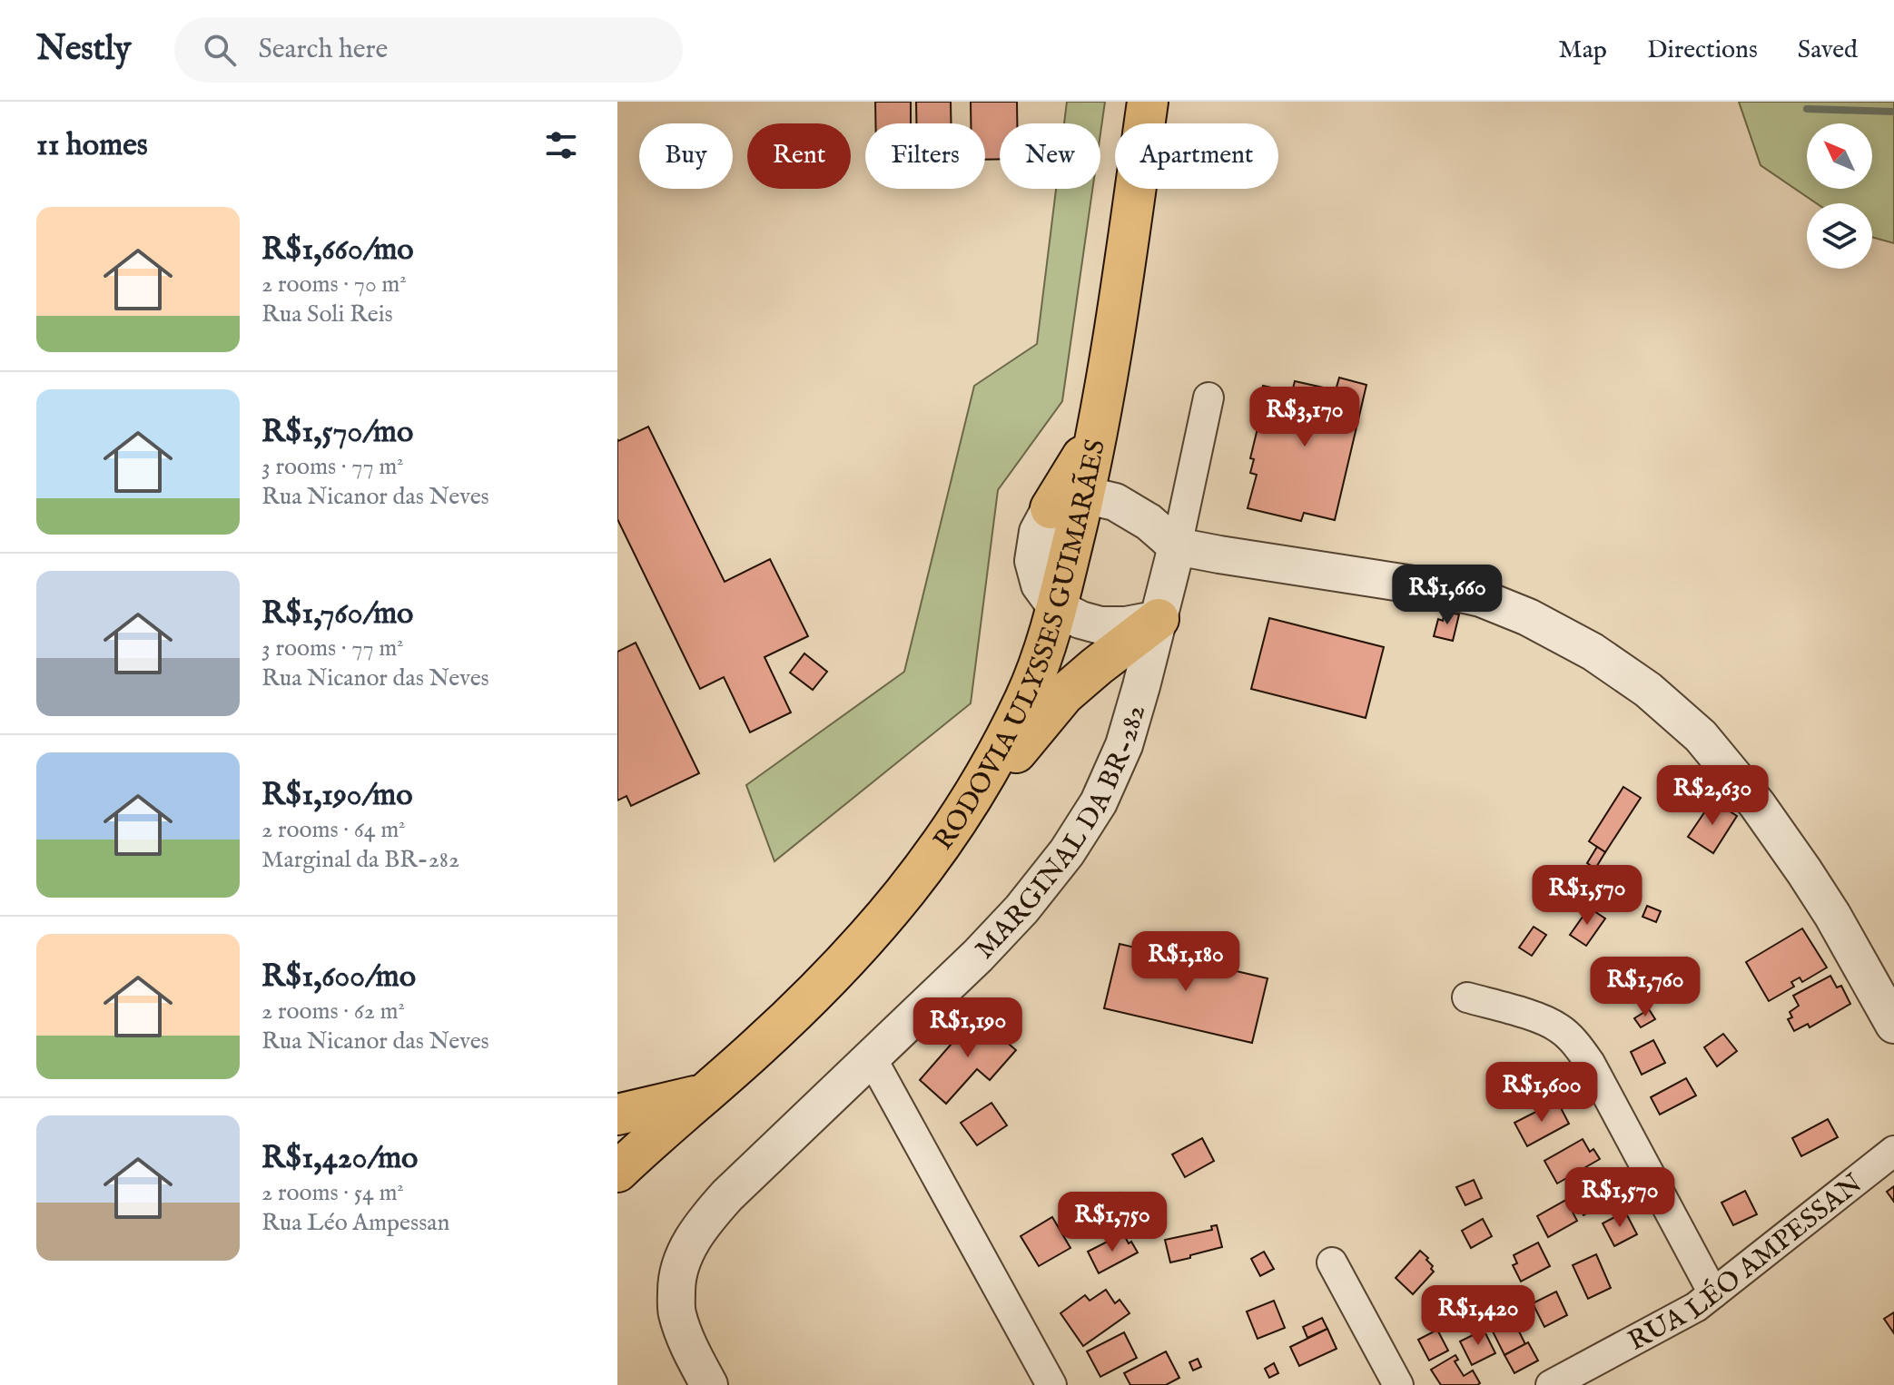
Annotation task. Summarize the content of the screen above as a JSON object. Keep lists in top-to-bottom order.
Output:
{
  "streets": {
    "highway": ["RODOVIA ULYSSES GUIMARÃES"],
    "street": ["MARGINAL DA BR-282", "RUA LÉO AMPESSAN"]
  },
  "crossings": [
    ["RODOVIA ULYSSES GUIMARÃES", "MARGINAL DA BR-282"]
  ],
  "north": "top left",
  "page": {
    "header": "Nestly",
    "search": "Search here",
    "nav": ["Map", "Directions", "Saved"],
    "heading": "11 homes",
    "chip": [
      "Buy",
      "Rent",
      "Filters",
      "New",
      "Apartment"
    ],
    "list": [
      {
        "name": "R$1,660/mo",
        "note": "2 rooms · 70 m² · Rua Soli Reis"
      },
      {
        "name": "R$1,570/mo",
        "note": "3 rooms · 77 m² · Rua Nicanor das Neves"
      },
      {
        "name": "R$1,760/mo",
        "note": "3 rooms · 77 m² · Rua Nicanor das Neves"
      },
      {
        "name": "R$1,190/mo",
        "note": "2 rooms · 64 m² · Marginal da BR-282"
      },
      {
        "name": "R$1,600/mo",
        "note": "2 rooms · 62 m² · Rua Nicanor das Neves"
      },
      {
        "name": "R$1,420/mo",
        "note": "2 rooms · 54 m² · Rua Léo Ampessan"
      }
    ],
    "price": [
      "R$3,170",
      "R$1,660",
      "R$2,630",
      "R$1,570",
      "R$1,180",
      "R$1,760",
      "R$1,190",
      "R$1,600",
      "R$1,570",
      "R$1,750",
      "R$1,420"
    ]
  }
}
